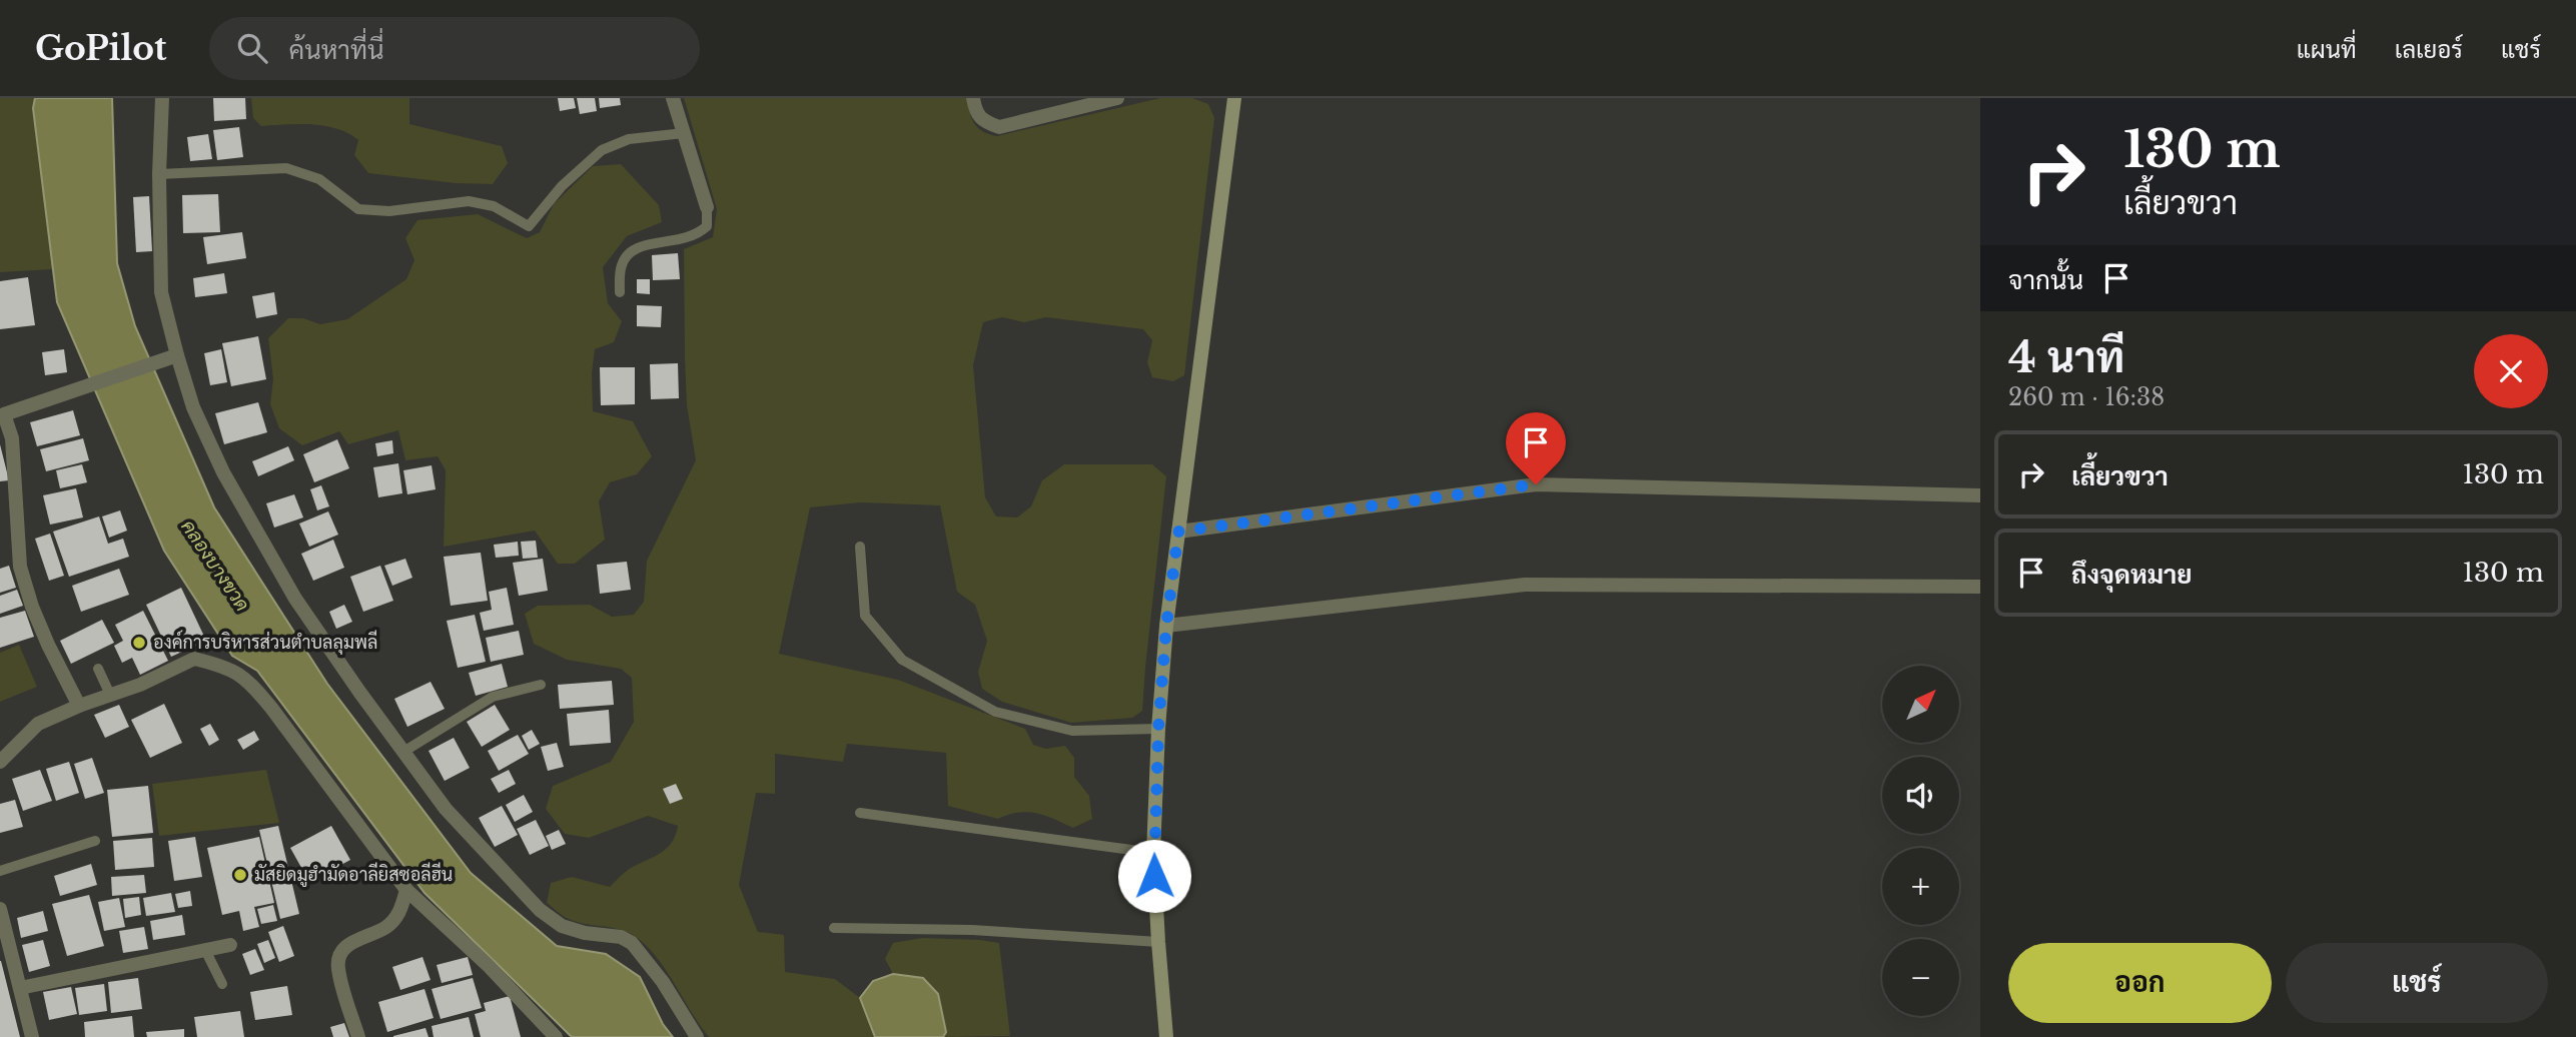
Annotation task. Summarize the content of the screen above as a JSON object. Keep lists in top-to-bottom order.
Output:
{
  "water": ["คลองบางขวด"],
  "places": ["องค์การบริหารส่วนตำบลลุมพลี", "มัสยิดมูฮำมัดอาลียิสซอลีฮีน"],
  "north": "top right",
  "page": {
    "header": "GoPilot",
    "search": "ค้นหาที่นี่",
    "nav": ["แผนที่", "เลเยอร์", "แชร์"],
    "turn": ["130 m", "เลี้ยวขวา"],
    "then": "จากนั้น",
    "heading": ["4 นาที", "260 m · 16:38"],
    "list": [
      {
        "name": "เลี้ยวขวา",
        "value": "130 m"
      },
      {
        "name": "ถึงจุดหมาย",
        "value": "130 m"
      }
    ],
    "map_buttons": ["+", "−"],
    "buttons": ["ออก", "แชร์"]
  }
}
